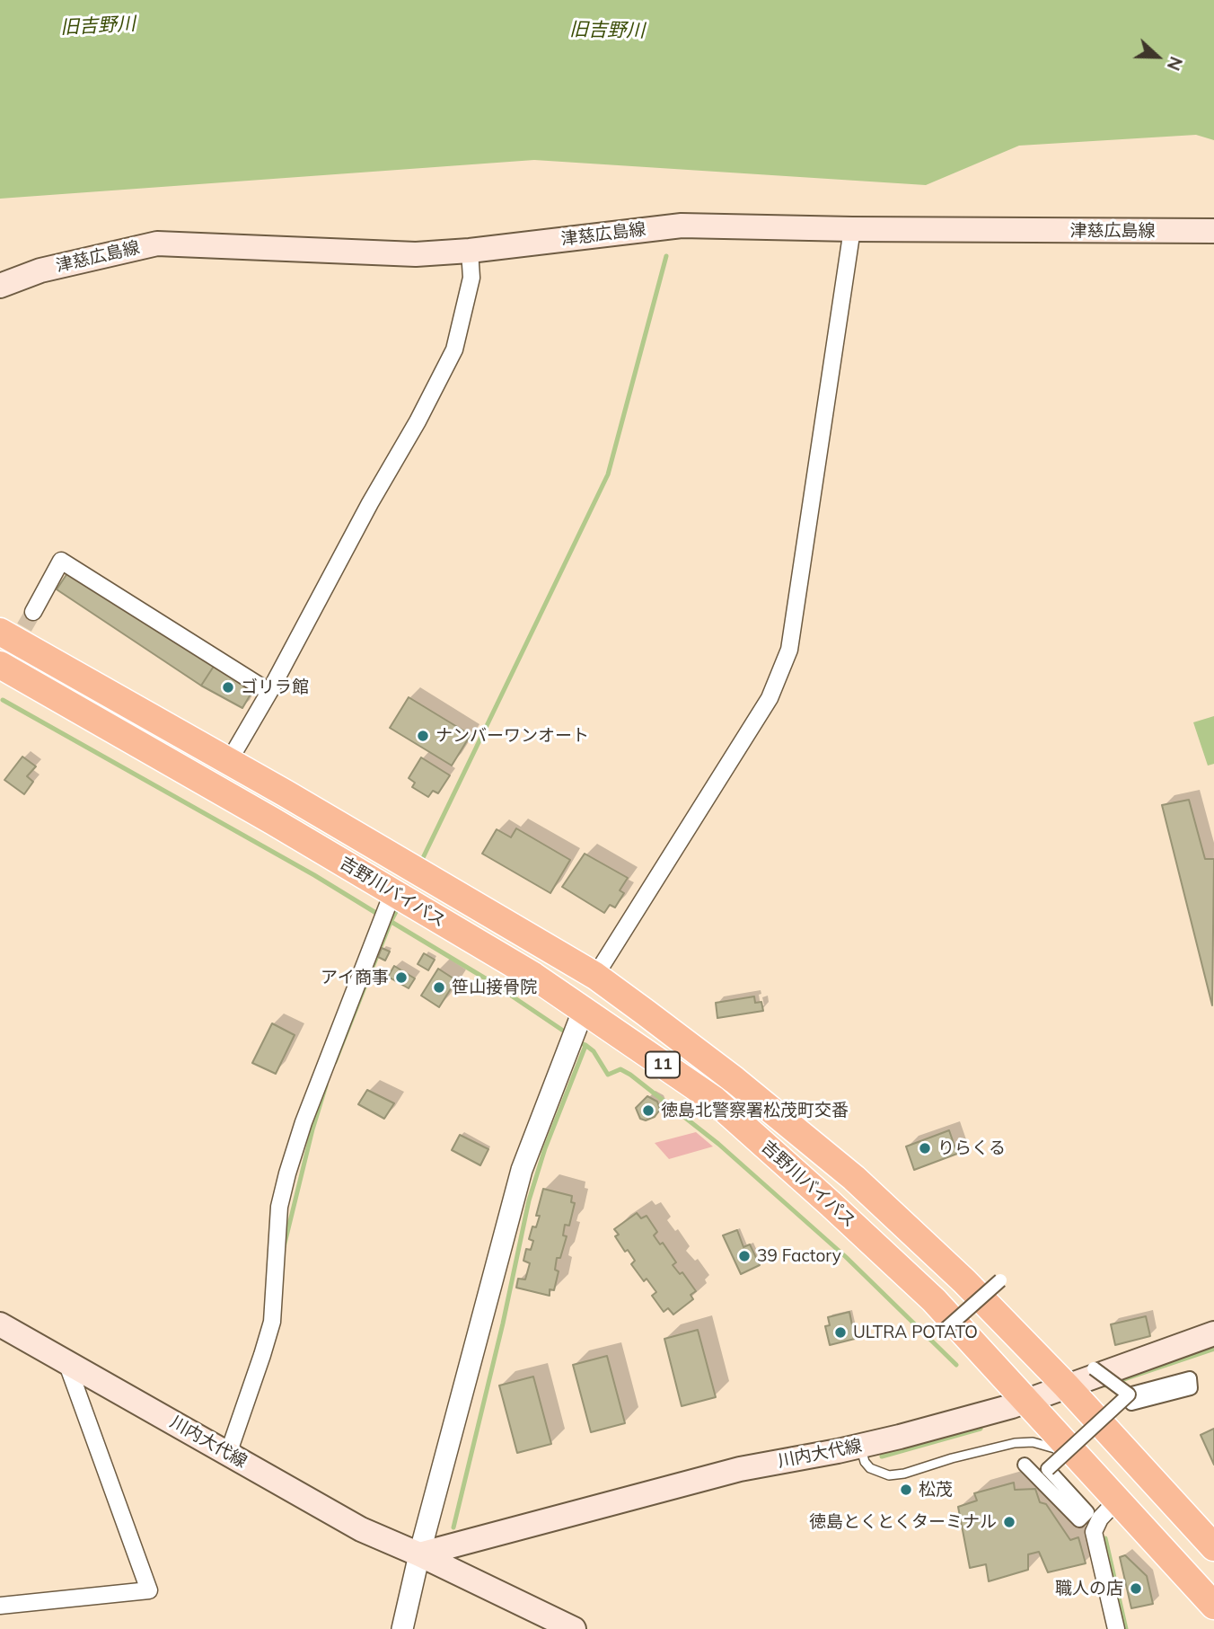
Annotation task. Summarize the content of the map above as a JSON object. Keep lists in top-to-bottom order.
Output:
{
  "streets": {
    "highway": ["吉野川バイパス", "11"],
    "main road": ["津慈広島線", "川内大代線"]
  },
  "crossings": [
    ["吉野川バイパス", "川内大代線"]
  ],
  "water": ["旧吉野川"],
  "places": [
    "ゴリラ館",
    "ナンバーワンオート",
    "アイ商事",
    "笹山接骨院",
    "徳島北警察署松茂町交番",
    "りらくる",
    "39 Factory",
    "ULTRA POTATO",
    "松茂",
    "徳島とくとくターミナル",
    "職人の店"
  ],
  "north": "right"
}
